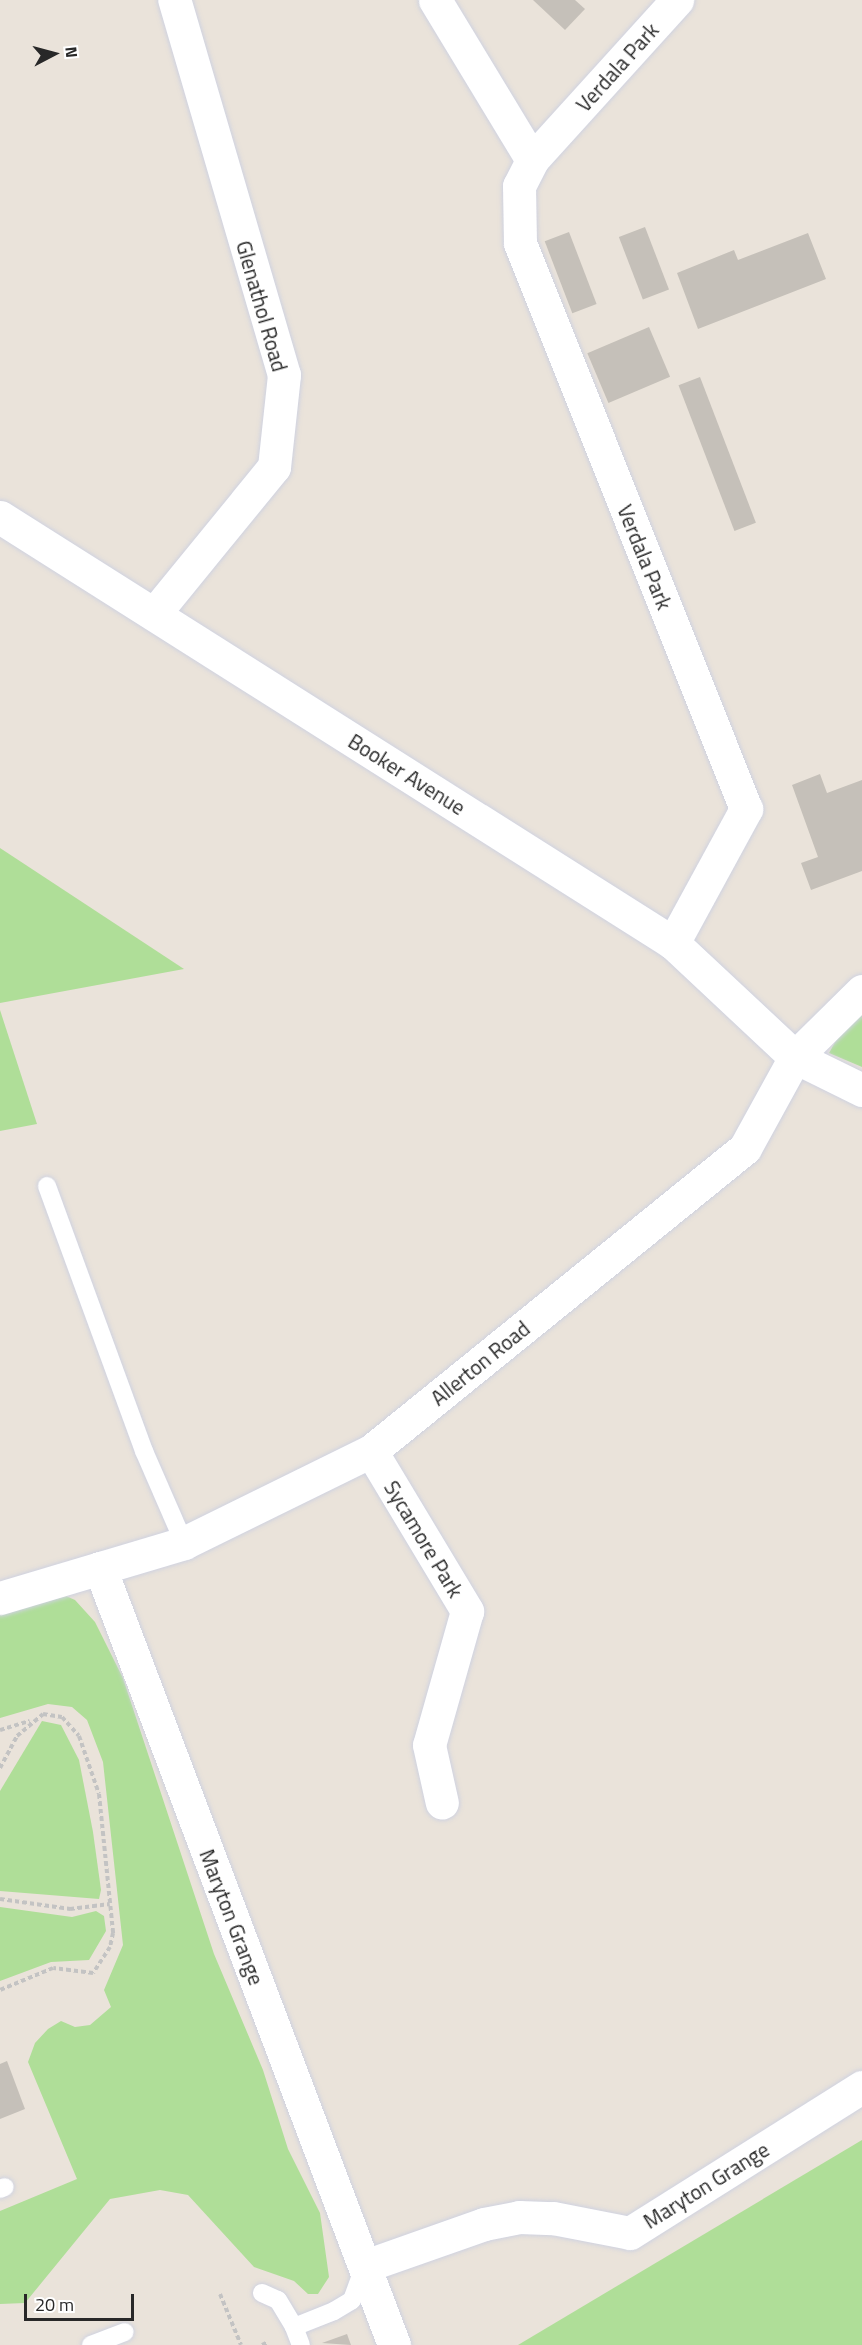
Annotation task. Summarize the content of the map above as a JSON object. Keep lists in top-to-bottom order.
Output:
{
  "streets": {
    "street": [
      "Verdala Park",
      "Glenathol Road",
      "Booker Avenue",
      "Allerton Road",
      "Sycamore Park",
      "Maryton Grange"
    ]
  },
  "crossings": [
    ["Verdala Park", "Booker Avenue"],
    ["Glenathol Road", "Booker Avenue"],
    ["Booker Avenue", "Allerton Road"],
    ["Allerton Road", "Sycamore Park"],
    ["Allerton Road", "Maryton Grange"]
  ],
  "scale_bar": "20 m",
  "north": "right"
}
